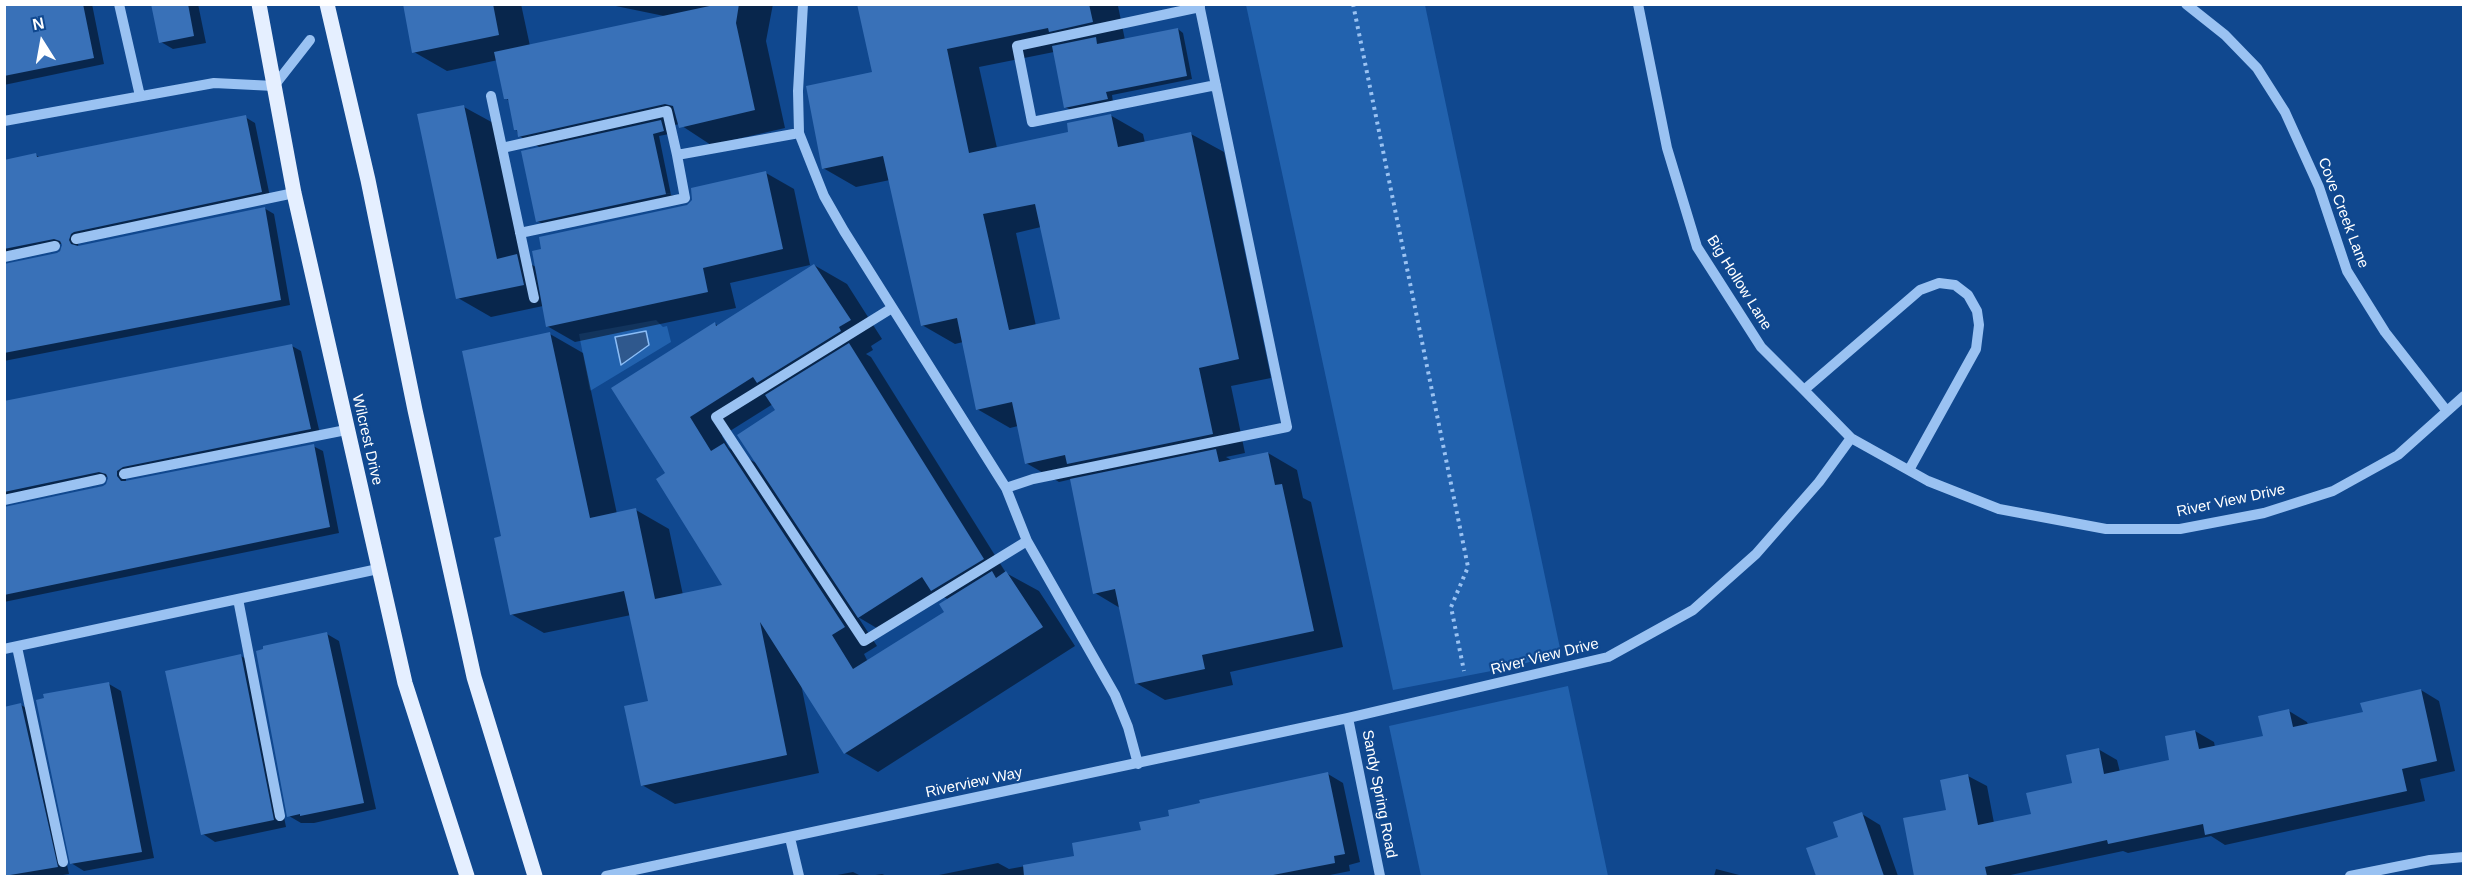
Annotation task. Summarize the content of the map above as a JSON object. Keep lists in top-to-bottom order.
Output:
{
  "streets": {
    "main road": ["Wilcrest Drive"],
    "street": [
      "Cove Creek Lane",
      "Big Hollow Lane",
      "River View Drive",
      "Riverview Way",
      "Sandy Spring Road"
    ]
  },
  "crossings": [
    ["Cove Creek Lane", "River View Drive"],
    ["Big Hollow Lane", "River View Drive"],
    ["River View Drive", "Riverview Way"],
    ["River View Drive", "Sandy Spring Road"],
    ["Riverview Way", "Sandy Spring Road"]
  ],
  "north": "top"
}
